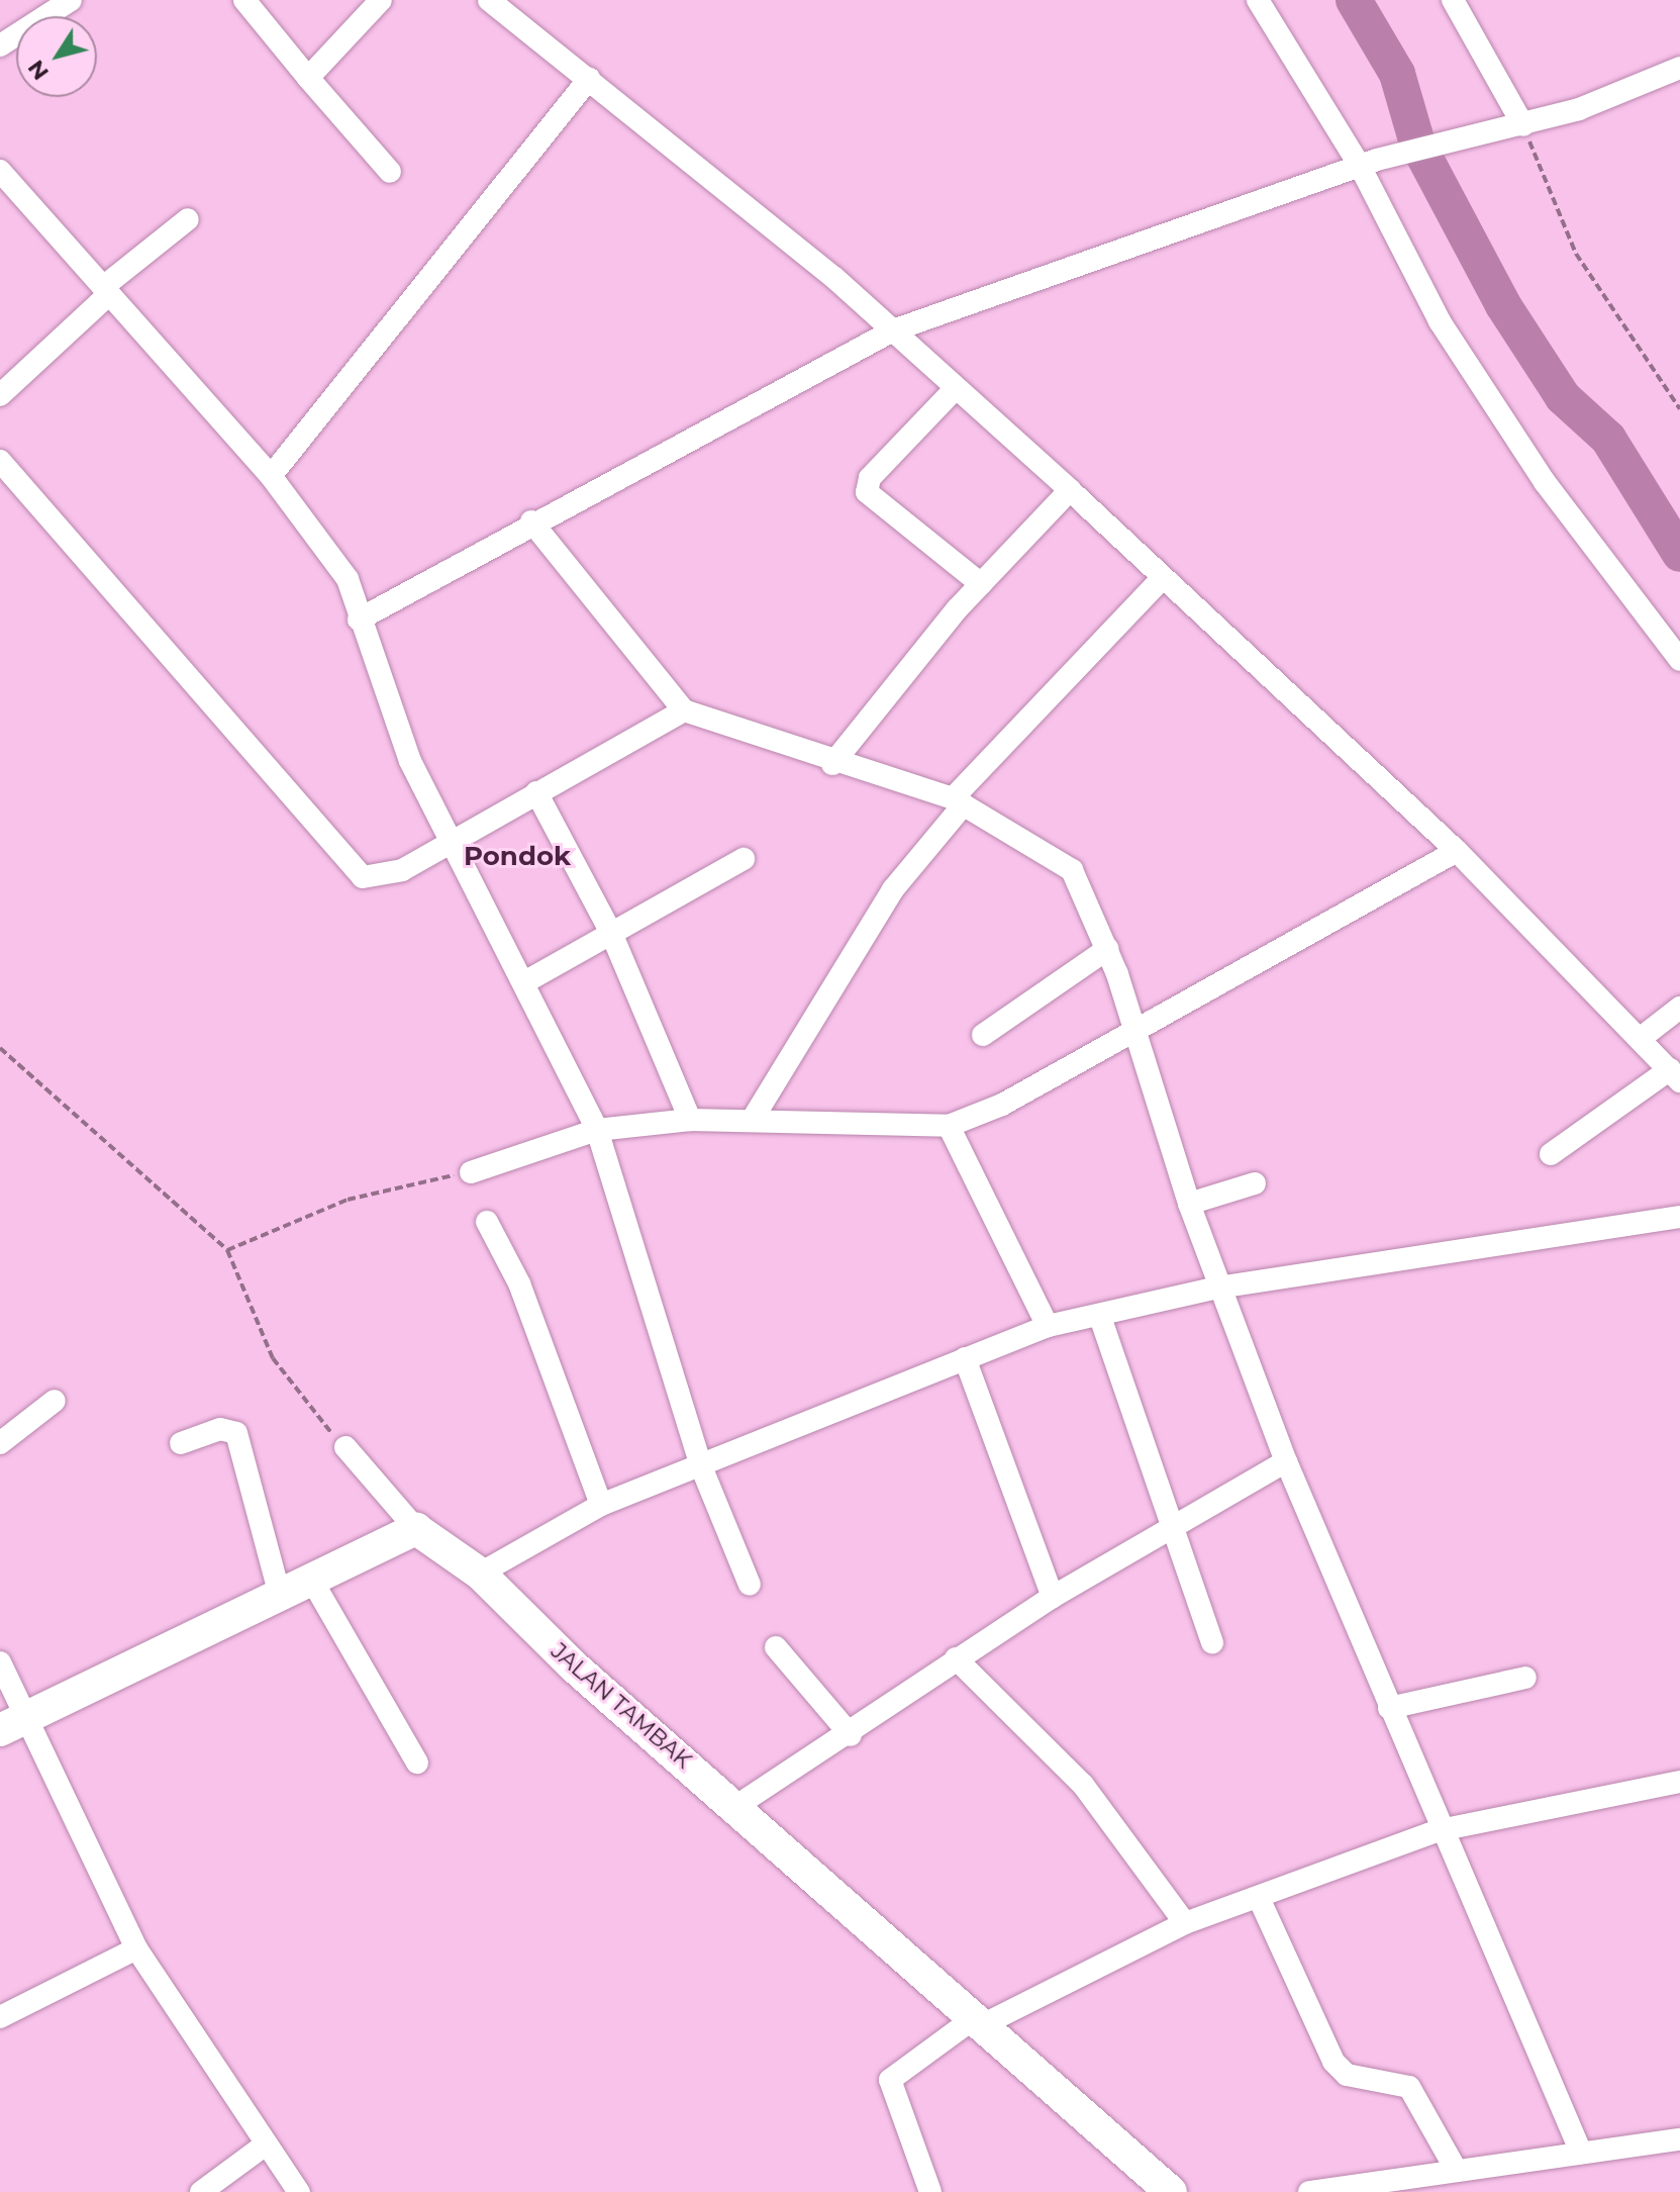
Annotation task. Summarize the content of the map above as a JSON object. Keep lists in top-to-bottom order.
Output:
{
  "streets": {
    "street": ["JALAN TAMBAK"]
  },
  "districts": ["Pondok"],
  "north": "bottom left"
}
